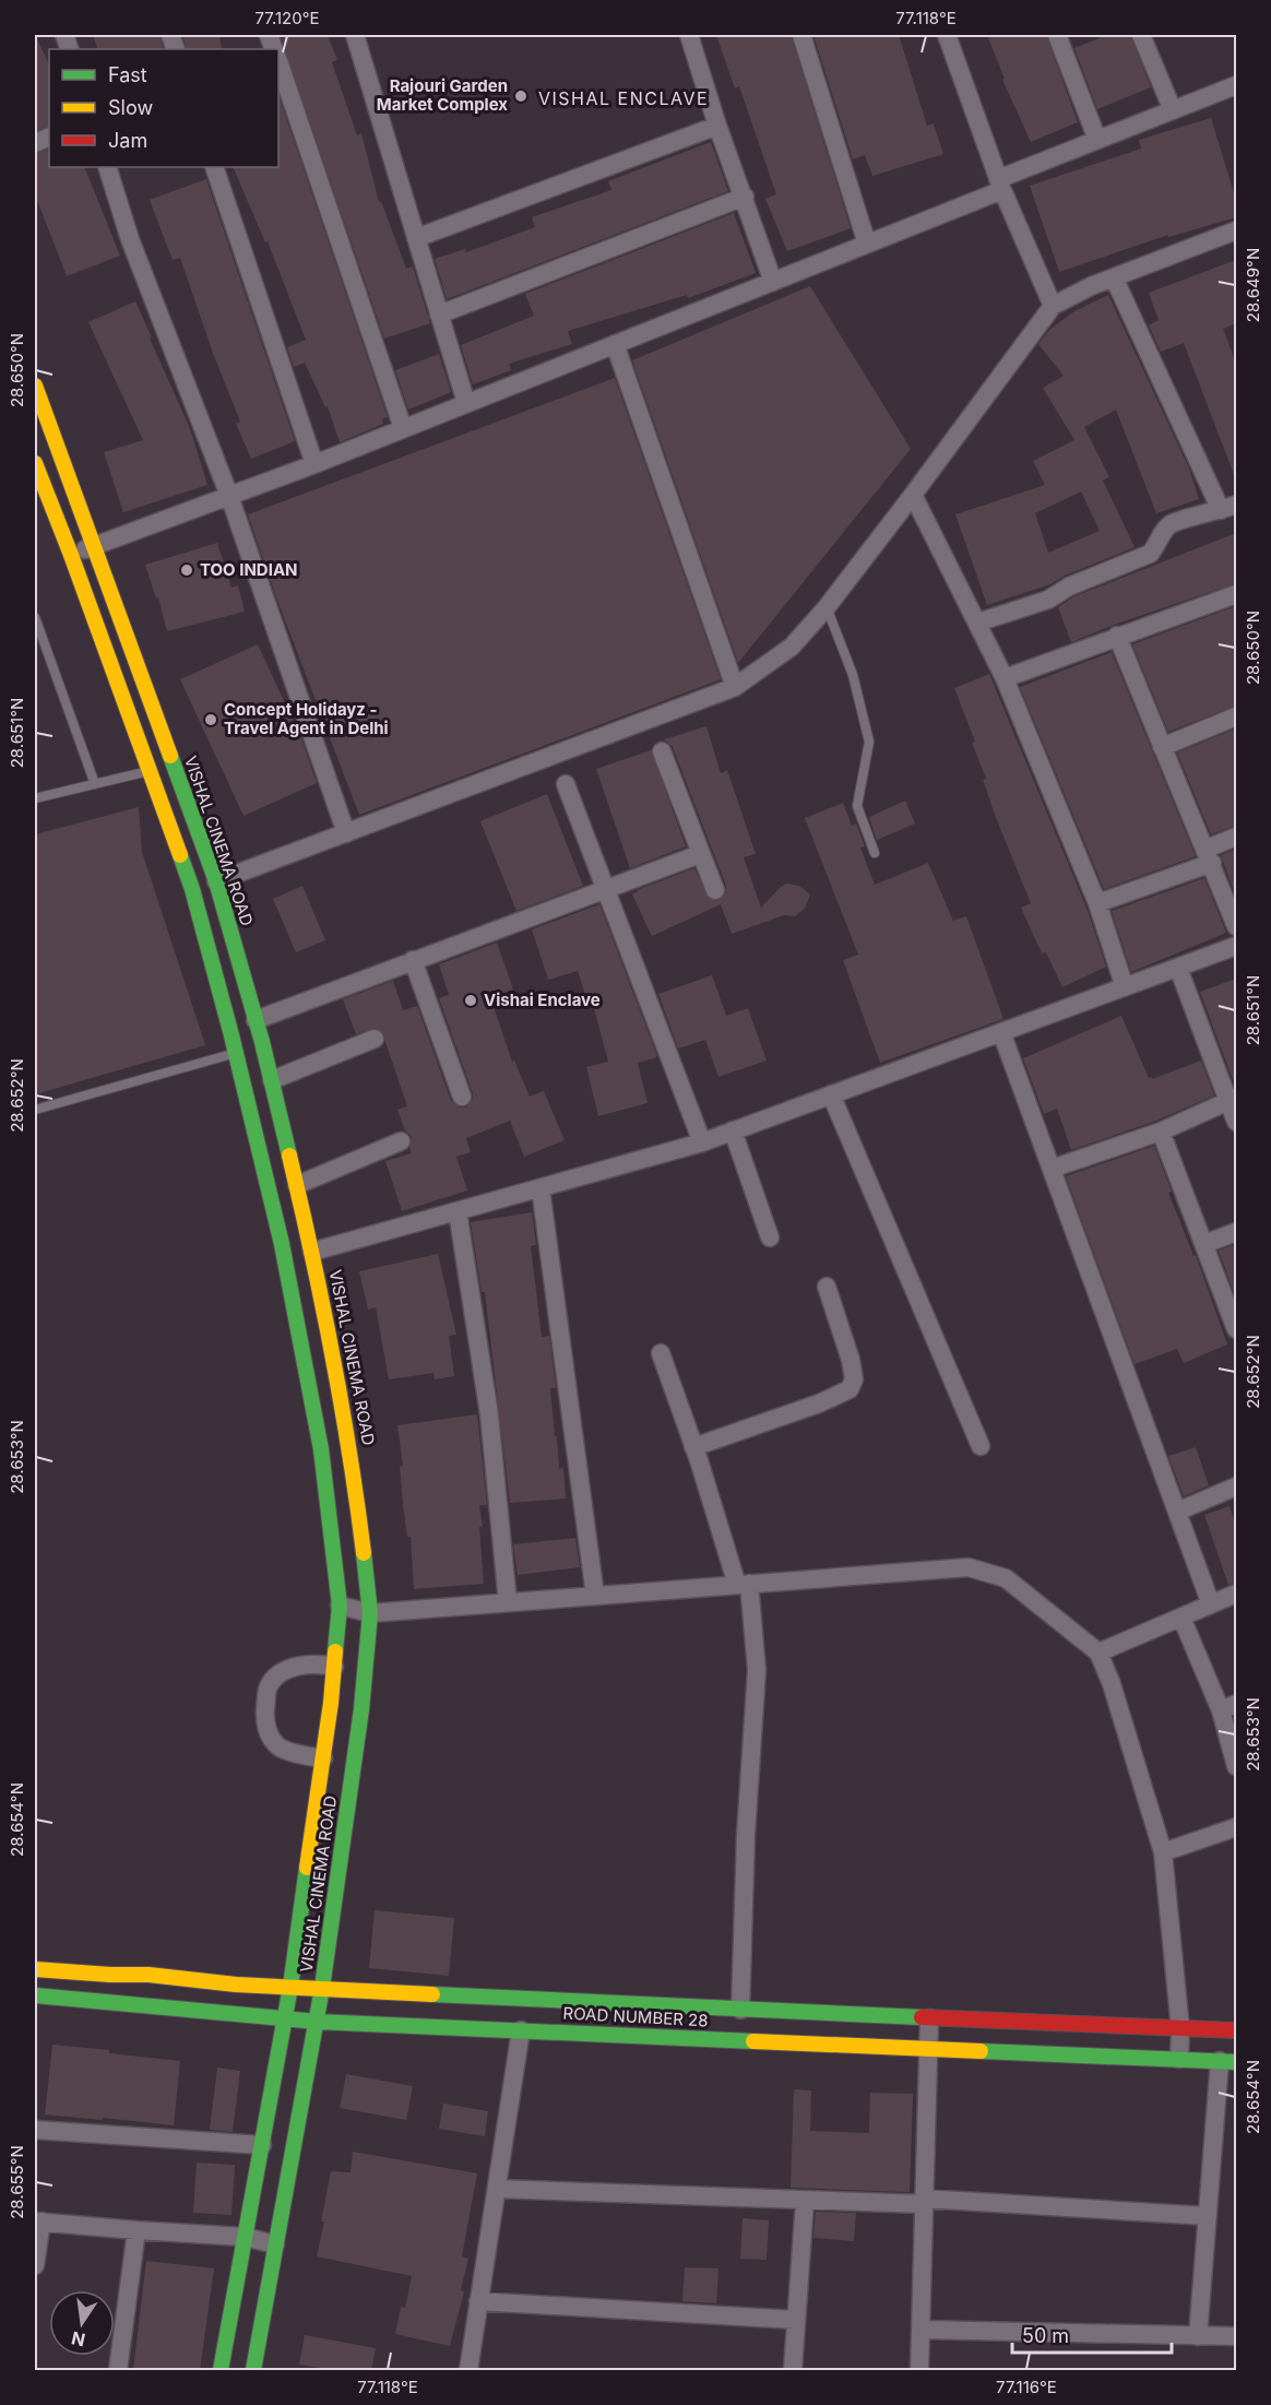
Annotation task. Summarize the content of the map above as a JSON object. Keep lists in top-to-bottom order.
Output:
{
  "streets": {
    "street": ["VISHAL CINEMA ROAD", "ROAD NUMBER 28"]
  },
  "crossings": [
    ["VISHAL CINEMA ROAD", "ROAD NUMBER 28"]
  ],
  "districts": ["VISHAL ENCLAVE"],
  "places": [
    "Rajouri Garden Market Complex",
    "TOO INDIAN",
    "Concept Holidayz - Travel Agent in Delhi",
    "Vishai Enclave"
  ],
  "legend": ["Fast", "Slow", "Jam"],
  "scale_bar": "50 m",
  "north": "bottom",
  "coordinates": [
    "77.120°E",
    "77.118°E",
    "28.649°N",
    "28.650°N",
    "28.651°N",
    "28.652°N",
    "28.653°N",
    "28.654°N",
    "28.655°N",
    "77.116°E"
  ]
}
